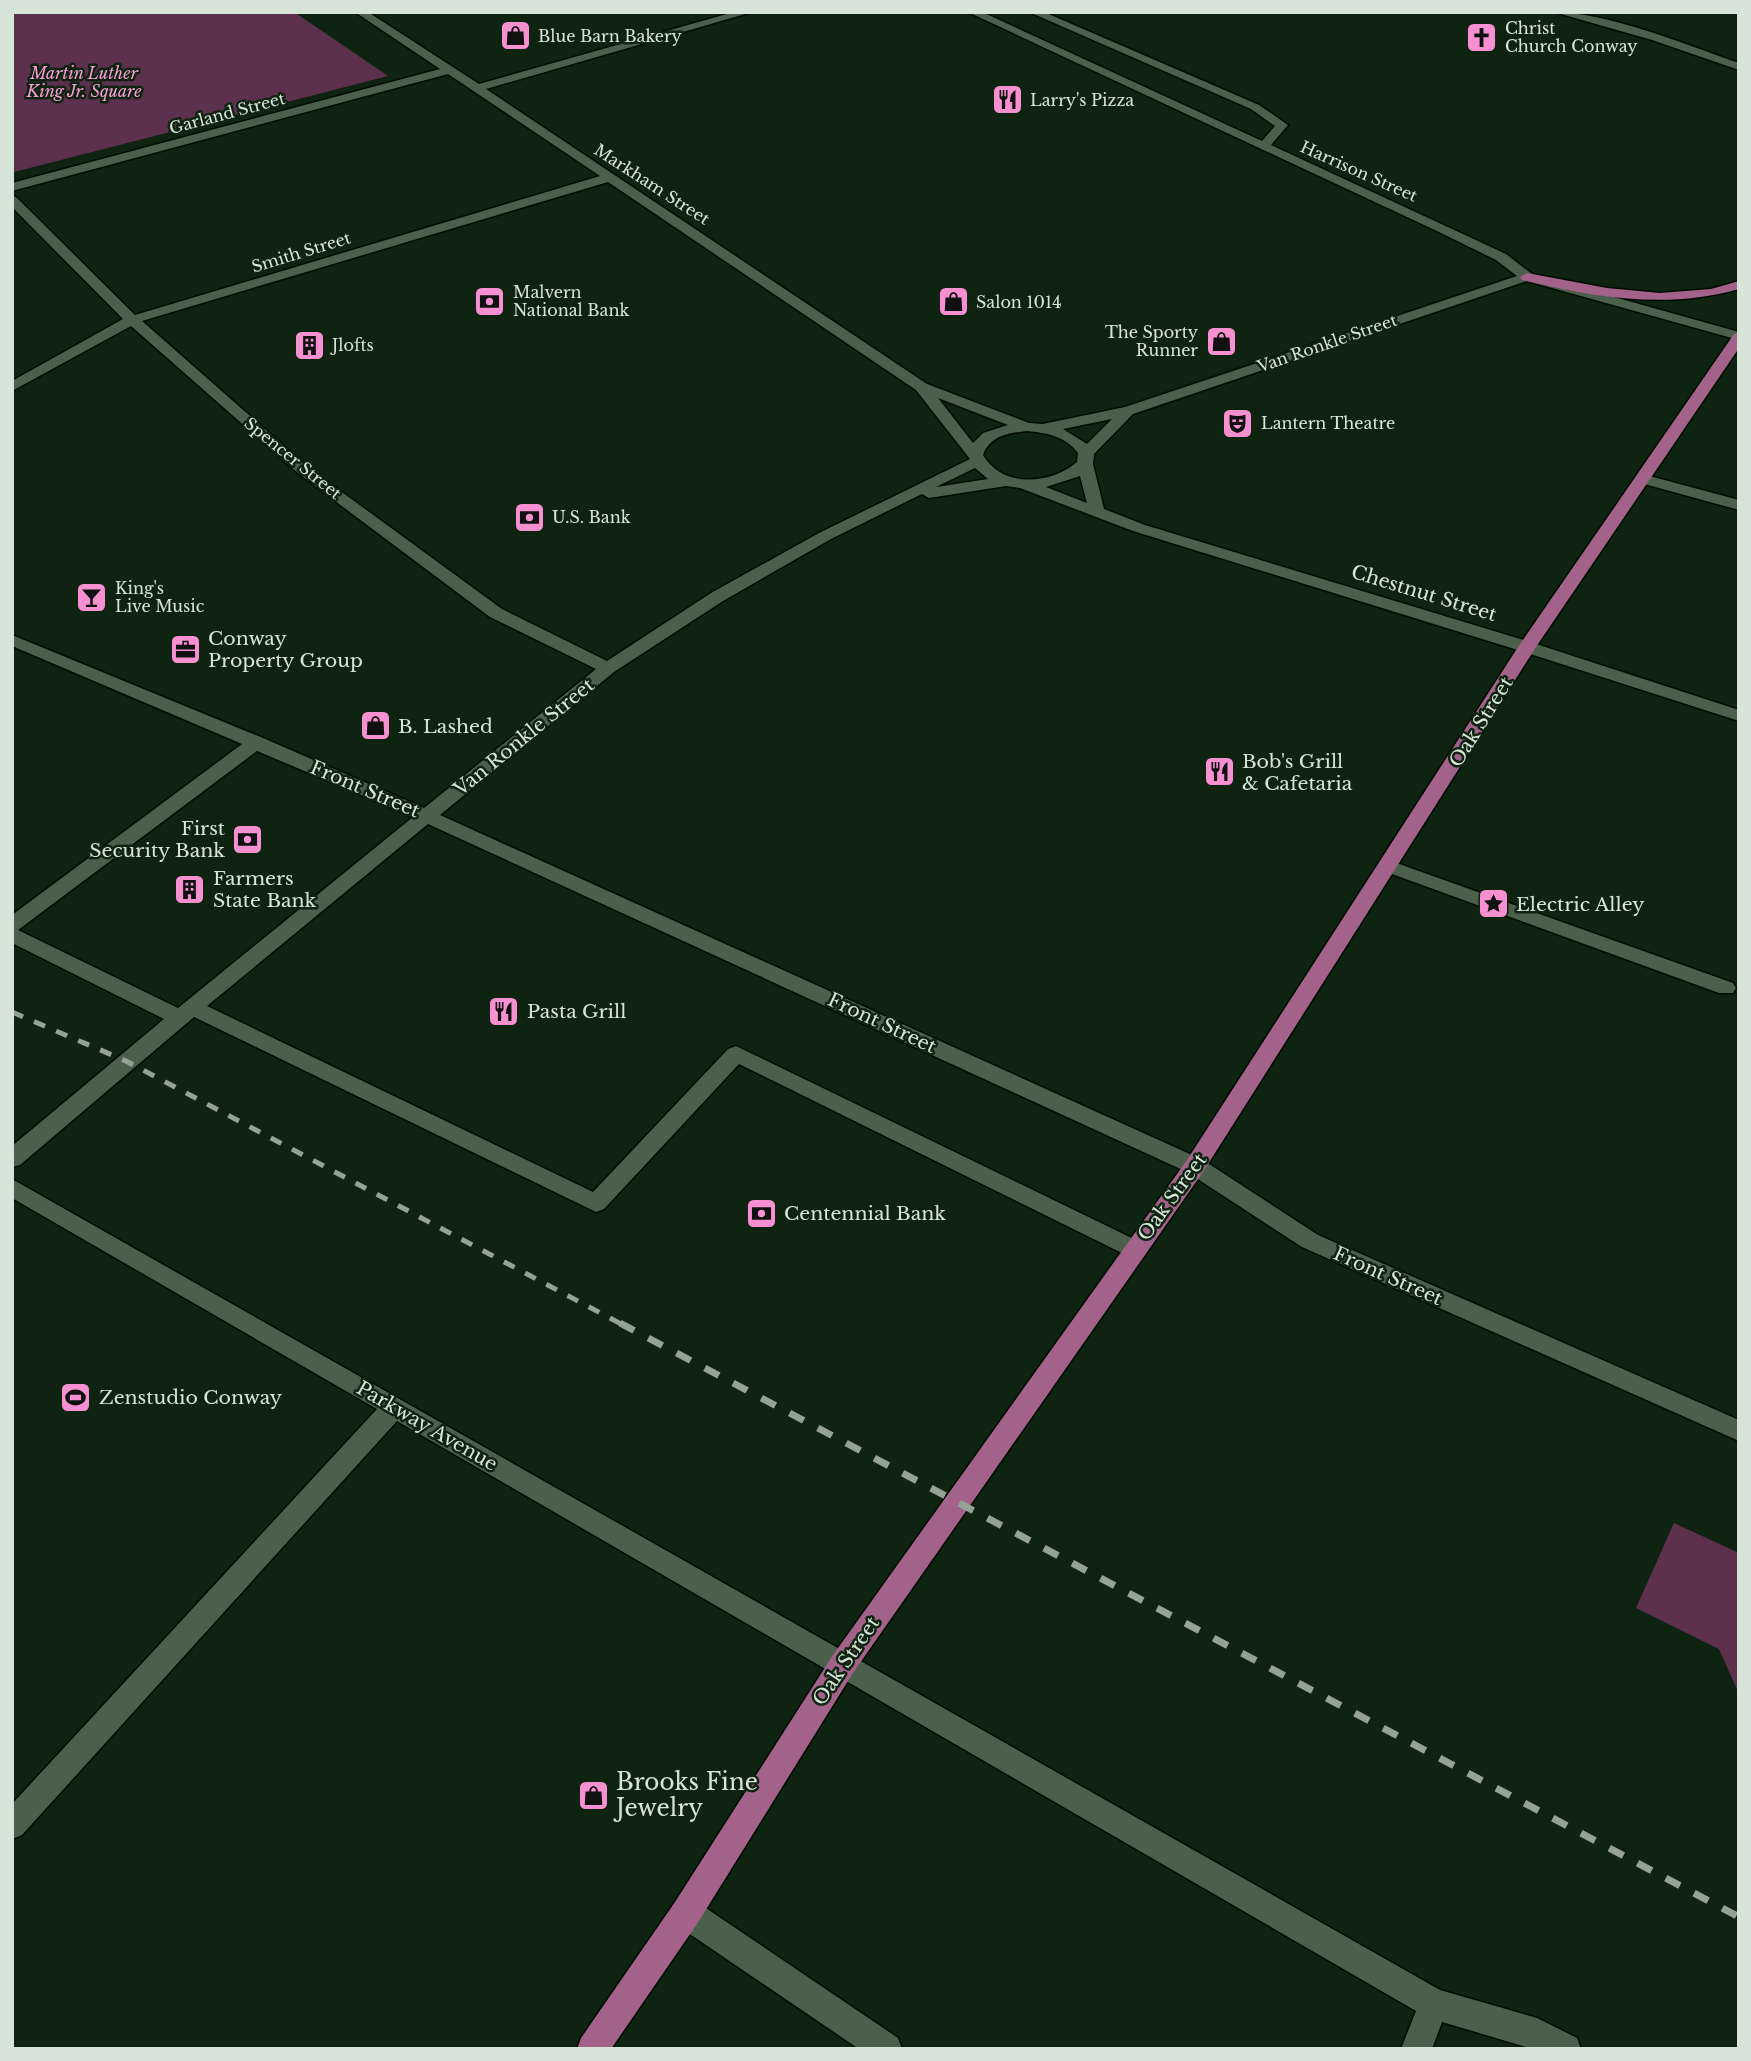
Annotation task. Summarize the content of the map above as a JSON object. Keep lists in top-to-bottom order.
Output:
{
  "streets": {
    "main road": ["Oak Street"],
    "street": [
      "Garland Street",
      "Harrison Street",
      "Markham Street",
      "Smith Street",
      "Van Ronkle Street",
      "Spencer Street",
      "Chestnut Street",
      "Front Street",
      "Parkway Avenue"
    ]
  },
  "crossings": [
    ["Garland Street", "Markham Street"],
    ["Harrison Street", "Van Ronkle Street"],
    ["Harrison Street", "Oak Street"],
    ["Markham Street", "Smith Street"],
    ["Markham Street", "Van Ronkle Street"],
    ["Markham Street", "Chestnut Street"],
    ["Smith Street", "Spencer Street"],
    ["Van Ronkle Street", "Spencer Street"],
    ["Van Ronkle Street", "Chestnut Street"],
    ["Van Ronkle Street", "Front Street"],
    ["Chestnut Street", "Oak Street"],
    ["Oak Street", "Front Street"],
    ["Oak Street", "Parkway Avenue"]
  ],
  "parks": ["Martin Luther King Jr. Square"],
  "places": {
    "shop": [
      "Blue Barn Bakery",
      "Salon 1014",
      "The Sporty Runner",
      "B. Lashed",
      "Brooks Fine Jewelry"
    ],
    "church": ["Christ Church Conway"],
    "restaurant": ["Larry's Pizza", "Bob's Grill & Cafetaria", "Pasta Grill"],
    "bank": [
      "Malvern National Bank",
      "U.S. Bank",
      "First Security Bank",
      "Centennial Bank"
    ],
    "building": ["Jlofts", "Farmers State Bank"],
    "theatre": ["Lantern Theatre"],
    "bar": ["King's Live Music"],
    "office": ["Conway Property Group"],
    "place": ["Electric Alley"],
    "sports": ["Zenstudio Conway"]
  }
}
